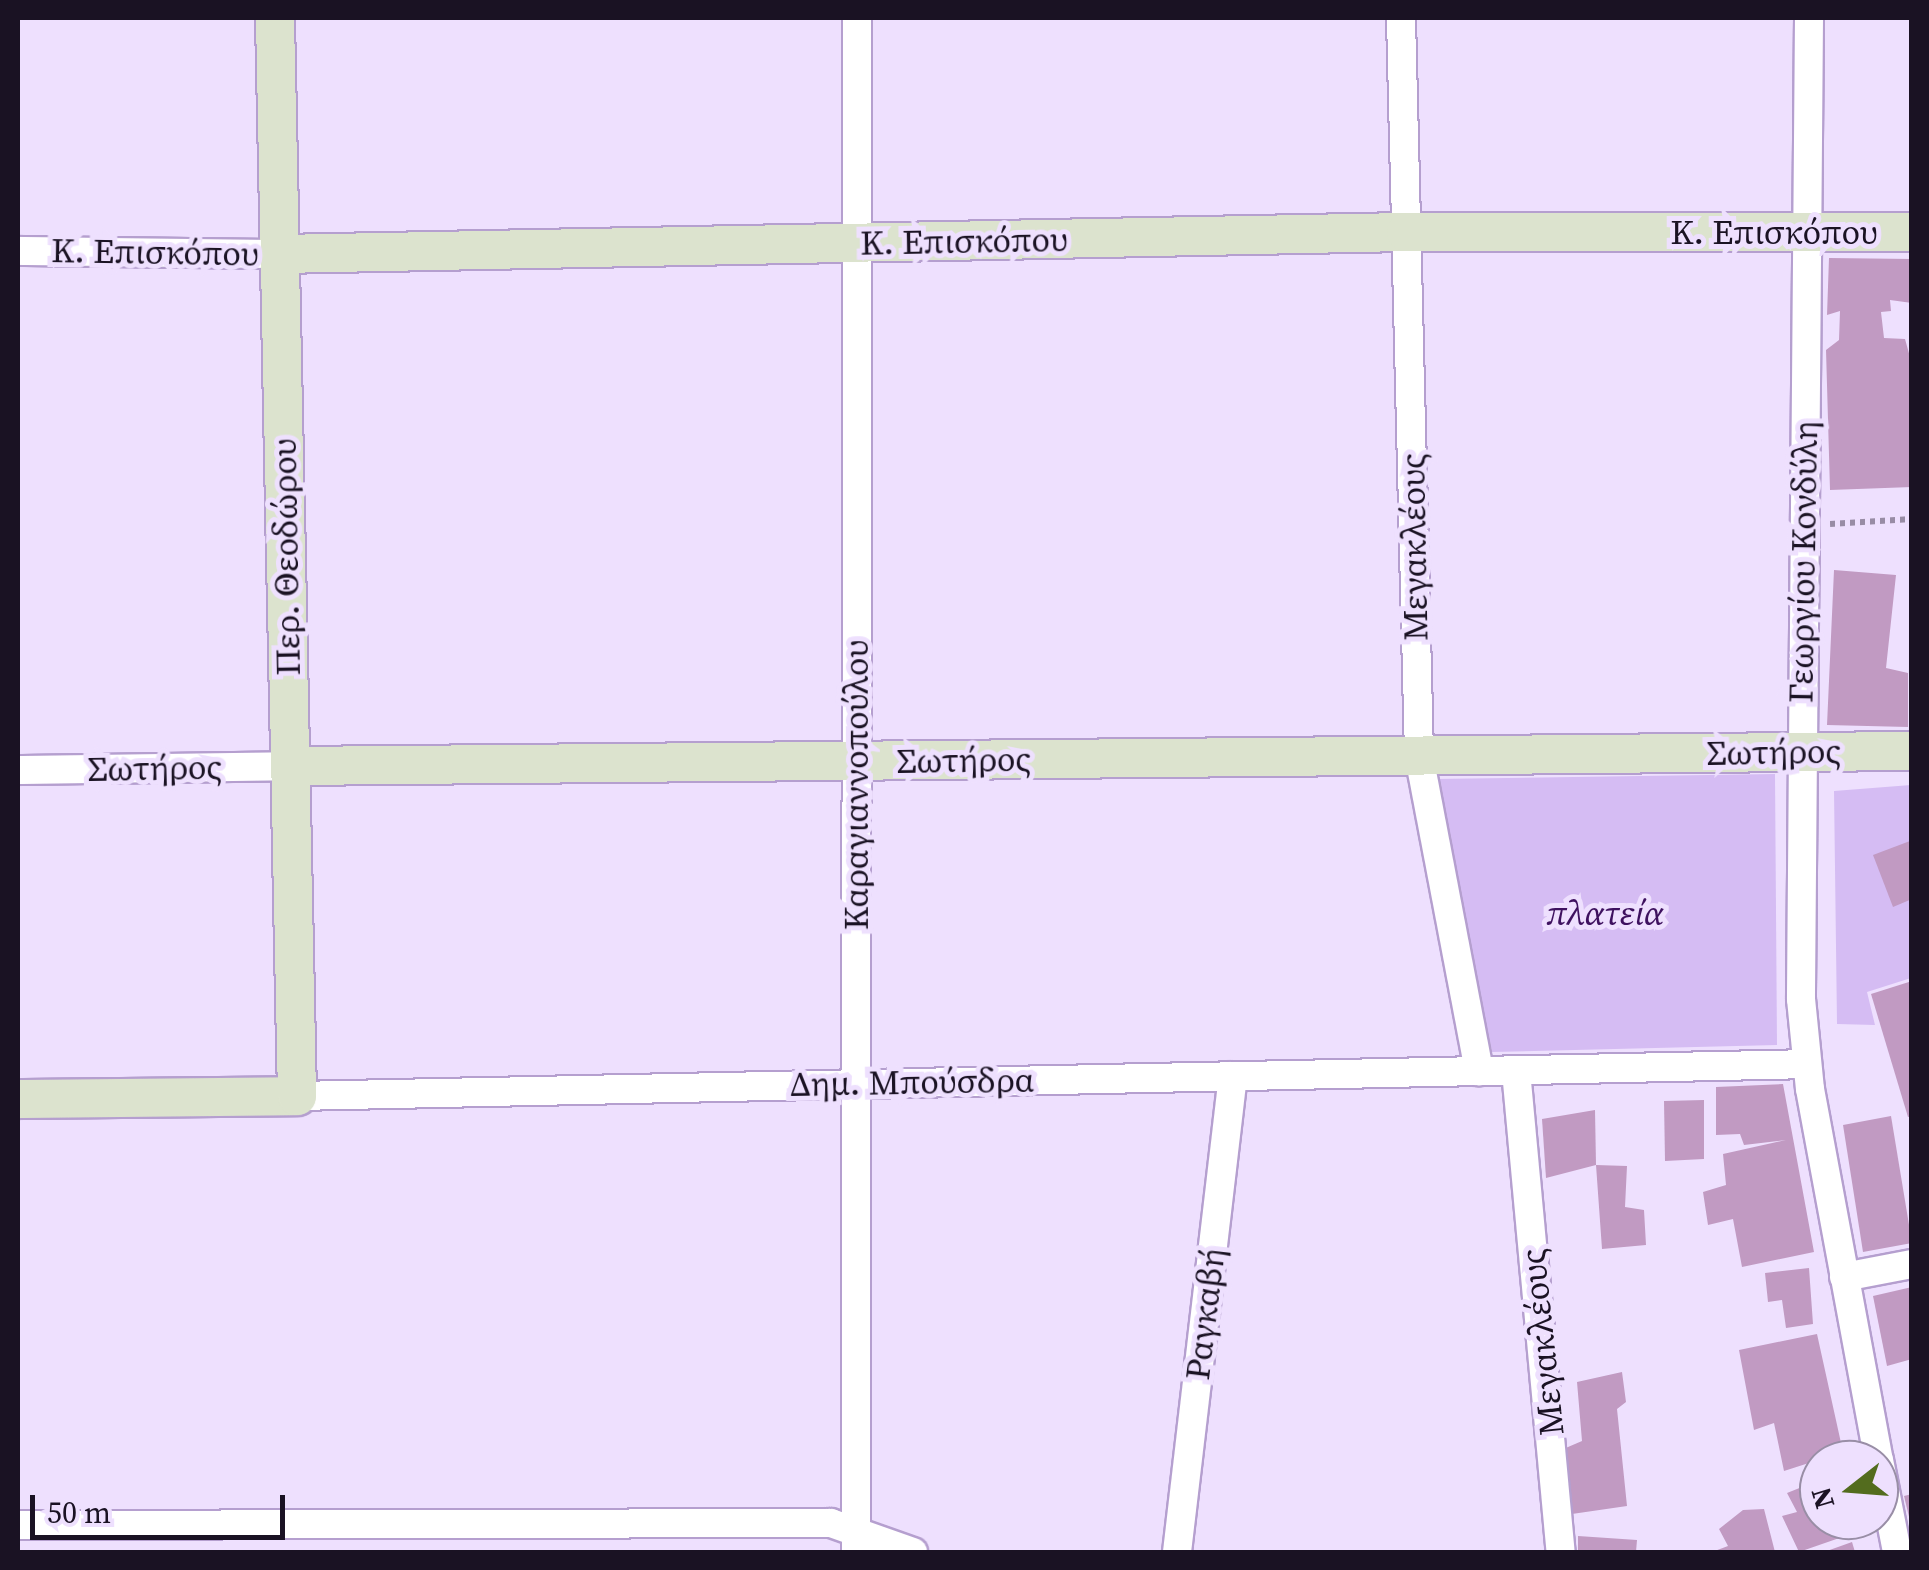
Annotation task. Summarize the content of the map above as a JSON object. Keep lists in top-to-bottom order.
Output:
{
  "streets": {
    "street": [
      "Κ. Επισκόπου",
      "Μεγακλέους",
      "Περ. Θεοδώρου",
      "Γεωργίου Κονδύλη",
      "Σωτήρος",
      "Καραγιαννοπούλου",
      "Δημ. Μπούσδρα",
      "Ραγκαβή"
    ]
  },
  "crossings": [
    ["Κ. Επισκόπου", "Μεγακλέους"],
    ["Κ. Επισκόπου", "Περ. Θεοδώρου"],
    ["Κ. Επισκόπου", "Γεωργίου Κονδύλη"],
    ["Κ. Επισκόπου", "Καραγιαννοπούλου"],
    ["Μεγακλέους", "Σωτήρος"],
    ["Μεγακλέους", "Δημ. Μπούσδρα"],
    ["Περ. Θεοδώρου", "Σωτήρος"],
    ["Περ. Θεοδώρου", "Δημ. Μπούσδρα"],
    ["Γεωργίου Κονδύλη", "Σωτήρος"],
    ["Γεωργίου Κονδύλη", "Δημ. Μπούσδρα"],
    ["Σωτήρος", "Καραγιαννοπούλου"],
    ["Καραγιαννοπούλου", "Δημ. Μπούσδρα"],
    ["Δημ. Μπούσδρα", "Ραγκαβή"]
  ],
  "parks": ["πλατεία"],
  "scale_bar": "50 m",
  "north": "left"
}
